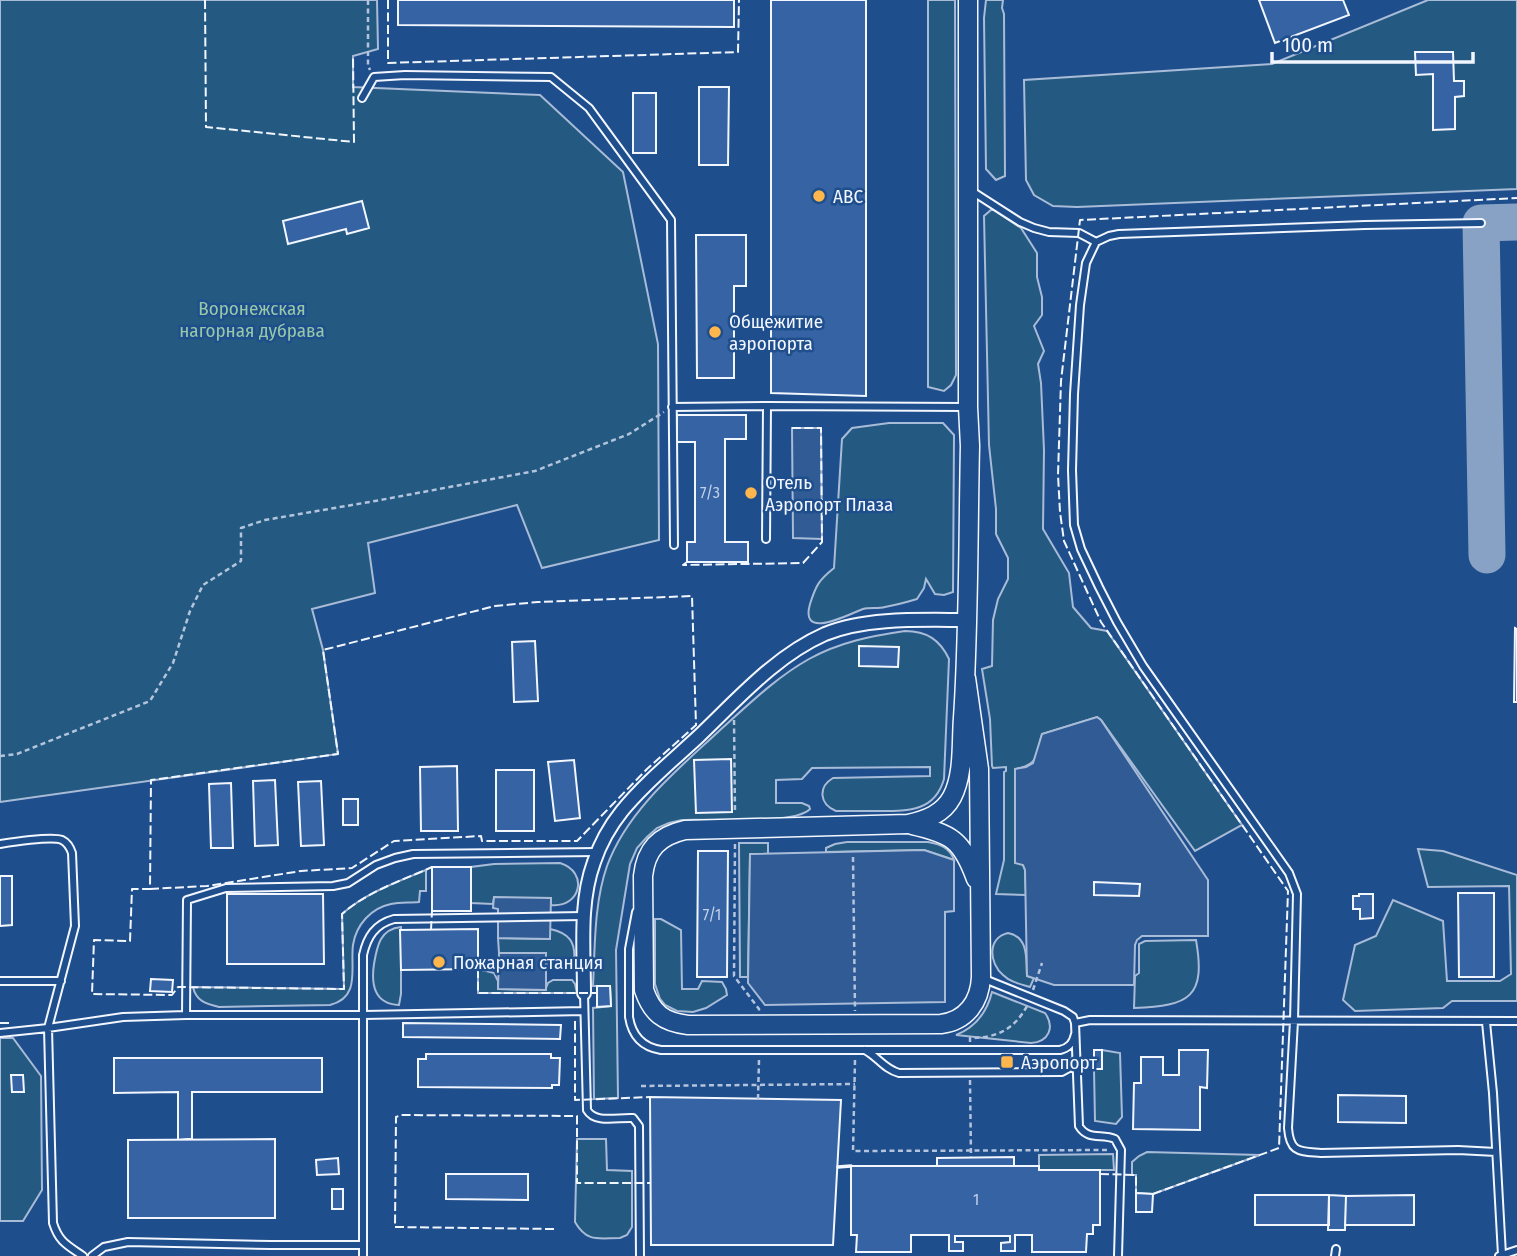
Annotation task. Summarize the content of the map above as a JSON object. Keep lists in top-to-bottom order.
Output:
{
  "parks": ["Воронежская нагорная дубрава"],
  "places": {
    "other": [
      "ABC",
      "Общежитие аэропорта",
      "Отель Аэропорт Плаза",
      "Пожарная станция"
    ],
    "transit": ["Аэропорт"]
  },
  "house_numbers": ["7/3", "7/1", "1"],
  "scale_bar": "100 m"
}
